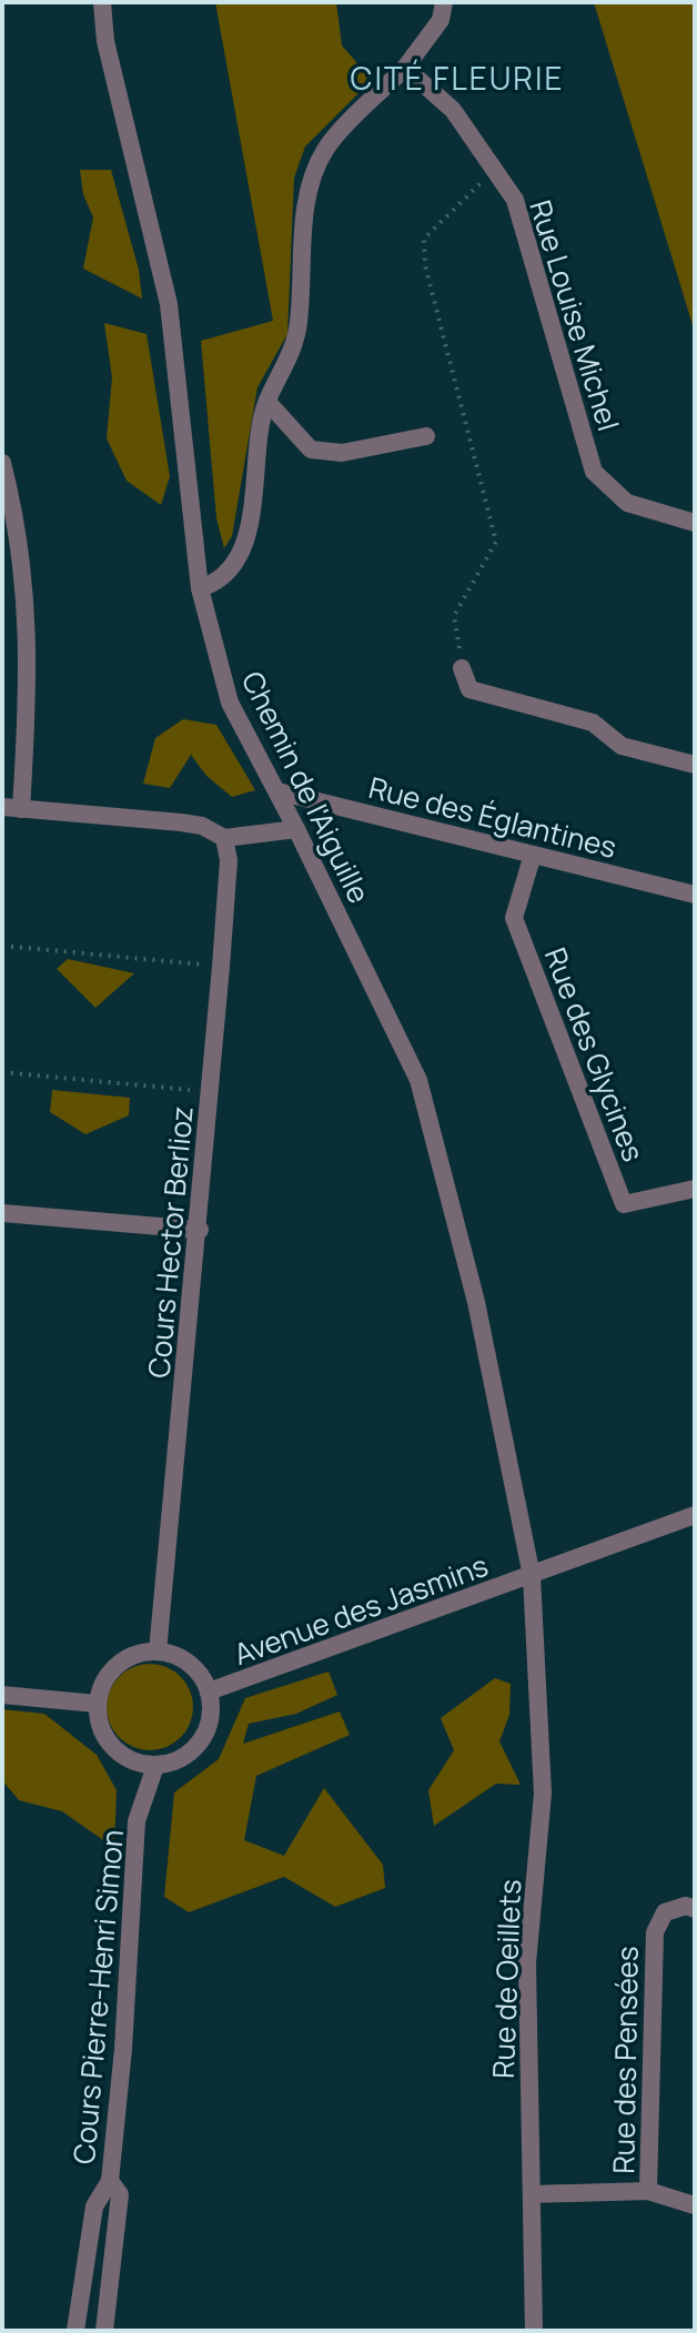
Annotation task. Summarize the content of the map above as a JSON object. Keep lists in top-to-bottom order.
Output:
{
  "streets": {
    "street": [
      "Rue Louise Michel",
      "Chemin de l'Aiguille",
      "Rue des Églantines",
      "Rue des Glycines",
      "Cours Hector Berlioz",
      "Avenue des Jasmins",
      "Rue de Oeillets",
      "Cours Pierre-Henri Simon",
      "Rue des Pensées"
    ]
  },
  "crossings": [
    ["Chemin de l'Aiguille", "Rue des Églantines"],
    ["Chemin de l'Aiguille", "Avenue des Jasmins"],
    ["Chemin de l'Aiguille", "Rue de Oeillets"],
    ["Rue des Églantines", "Rue des Glycines"],
    ["Cours Hector Berlioz", "Avenue des Jasmins"],
    ["Cours Hector Berlioz", "Cours Pierre-Henri Simon"],
    ["Avenue des Jasmins", "Rue de Oeillets"],
    ["Avenue des Jasmins", "Cours Pierre-Henri Simon"]
  ],
  "districts": ["CITÉ FLEURIE"]
}
